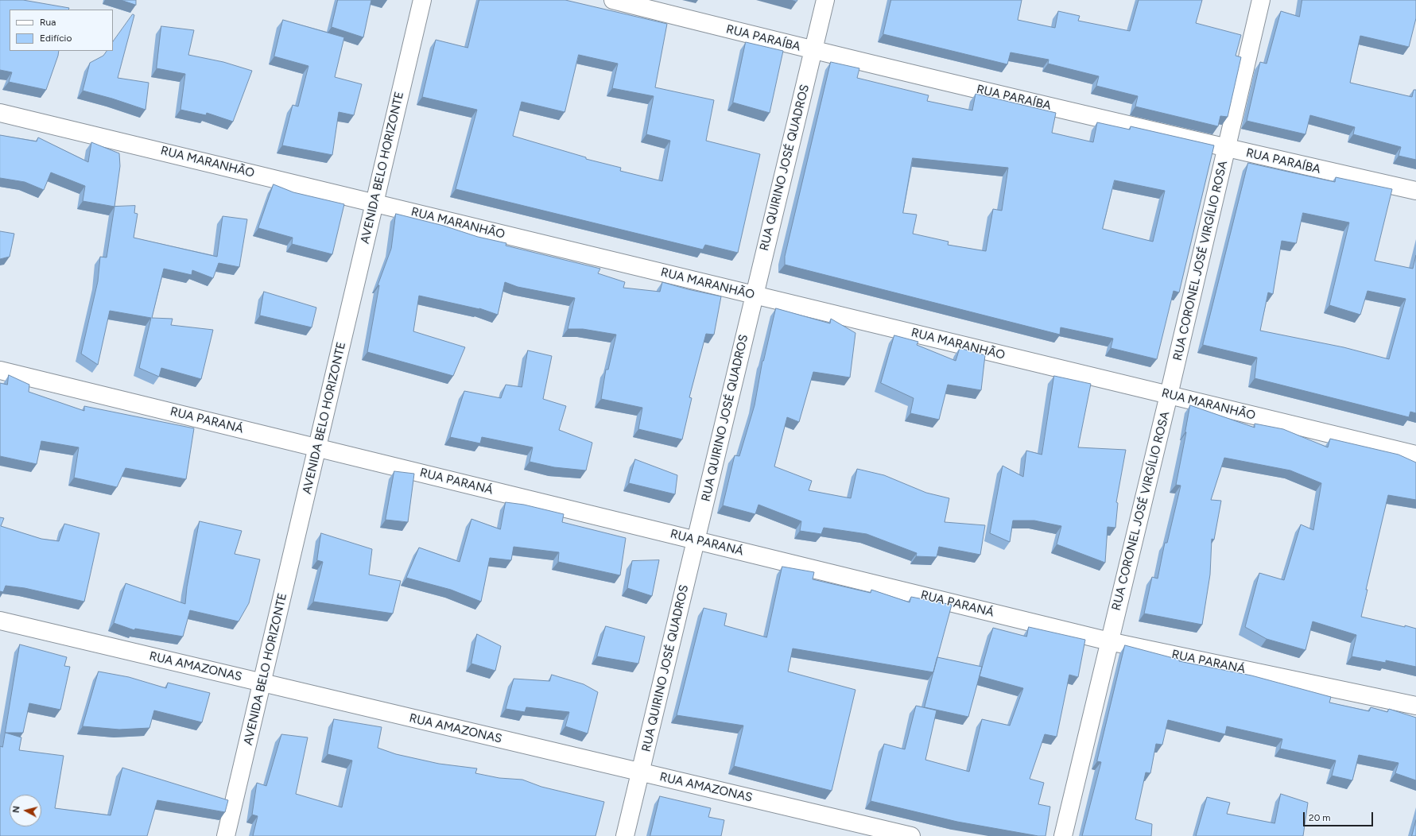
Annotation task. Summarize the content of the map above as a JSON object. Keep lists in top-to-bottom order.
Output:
{
  "streets": {
    "street": [
      "RUA PARAÍBA",
      "RUA MARANHÃO",
      "AVENIDA BELO HORIZONTE",
      "RUA QUIRINO JOSÉ QUADROS",
      "RUA CORONEL JOSÉ VIRGÍLIO ROSA",
      "RUA PARANÁ",
      "RUA AMAZONAS"
    ]
  },
  "crossings": [
    ["RUA PARAÍBA", "RUA QUIRINO JOSÉ QUADROS"],
    ["RUA PARAÍBA", "RUA CORONEL JOSÉ VIRGÍLIO ROSA"],
    ["RUA MARANHÃO", "AVENIDA BELO HORIZONTE"],
    ["RUA MARANHÃO", "RUA QUIRINO JOSÉ QUADROS"],
    ["RUA MARANHÃO", "RUA CORONEL JOSÉ VIRGÍLIO ROSA"],
    ["AVENIDA BELO HORIZONTE", "RUA PARANÁ"],
    ["AVENIDA BELO HORIZONTE", "RUA AMAZONAS"],
    ["RUA QUIRINO JOSÉ QUADROS", "RUA PARANÁ"],
    ["RUA QUIRINO JOSÉ QUADROS", "RUA AMAZONAS"],
    ["RUA CORONEL JOSÉ VIRGÍLIO ROSA", "RUA PARANÁ"]
  ],
  "legend": ["Rua", "Edifício"],
  "scale_bar": "20 m",
  "north": "left"
}
